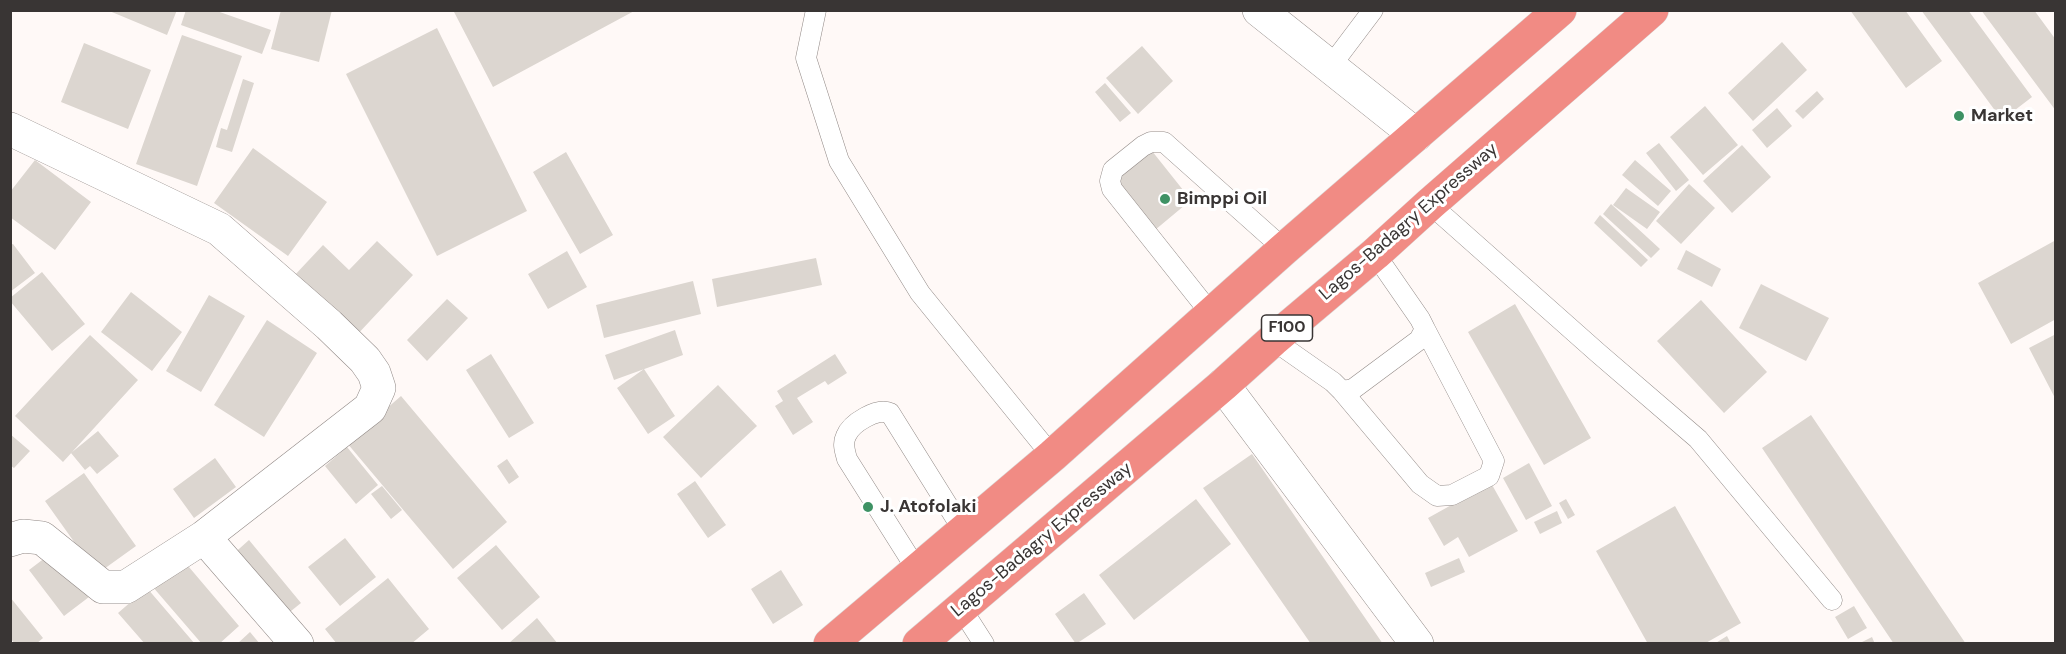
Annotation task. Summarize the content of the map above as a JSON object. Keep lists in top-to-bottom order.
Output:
{
  "streets": {
    "highway": ["Lagos-Badagry Expressway", "F100"]
  },
  "places": ["Market", "Bimppi Oil", "J. Atofolaki"]
}
